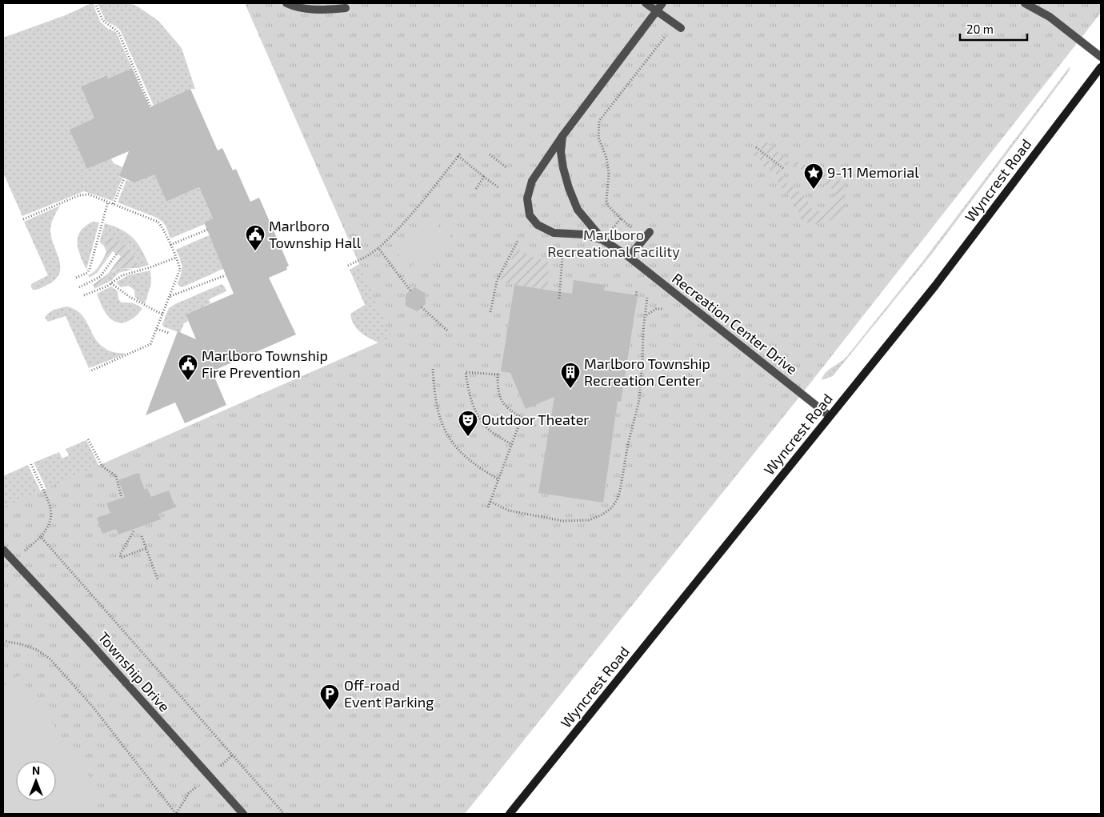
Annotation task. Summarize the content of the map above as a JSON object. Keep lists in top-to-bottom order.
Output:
{
  "streets": {
    "street": ["Wyncrest Road", "Recreation Center Drive", "Township Drive"]
  },
  "crossings": [
    ["Wyncrest Road", "Recreation Center Drive"]
  ],
  "parks": ["Marlboro Recreational Facility"],
  "places": {
    "place": ["9-11 Memorial"],
    "public building": ["Marlboro Township Hall", "Marlboro Township Fire Prevention"],
    "building": ["Marlboro Township Recreation Center"],
    "theatre": ["Outdoor Theater"],
    "parking": ["Off-road Event Parking"]
  },
  "scale_bar": "20 m",
  "north": "top"
}
